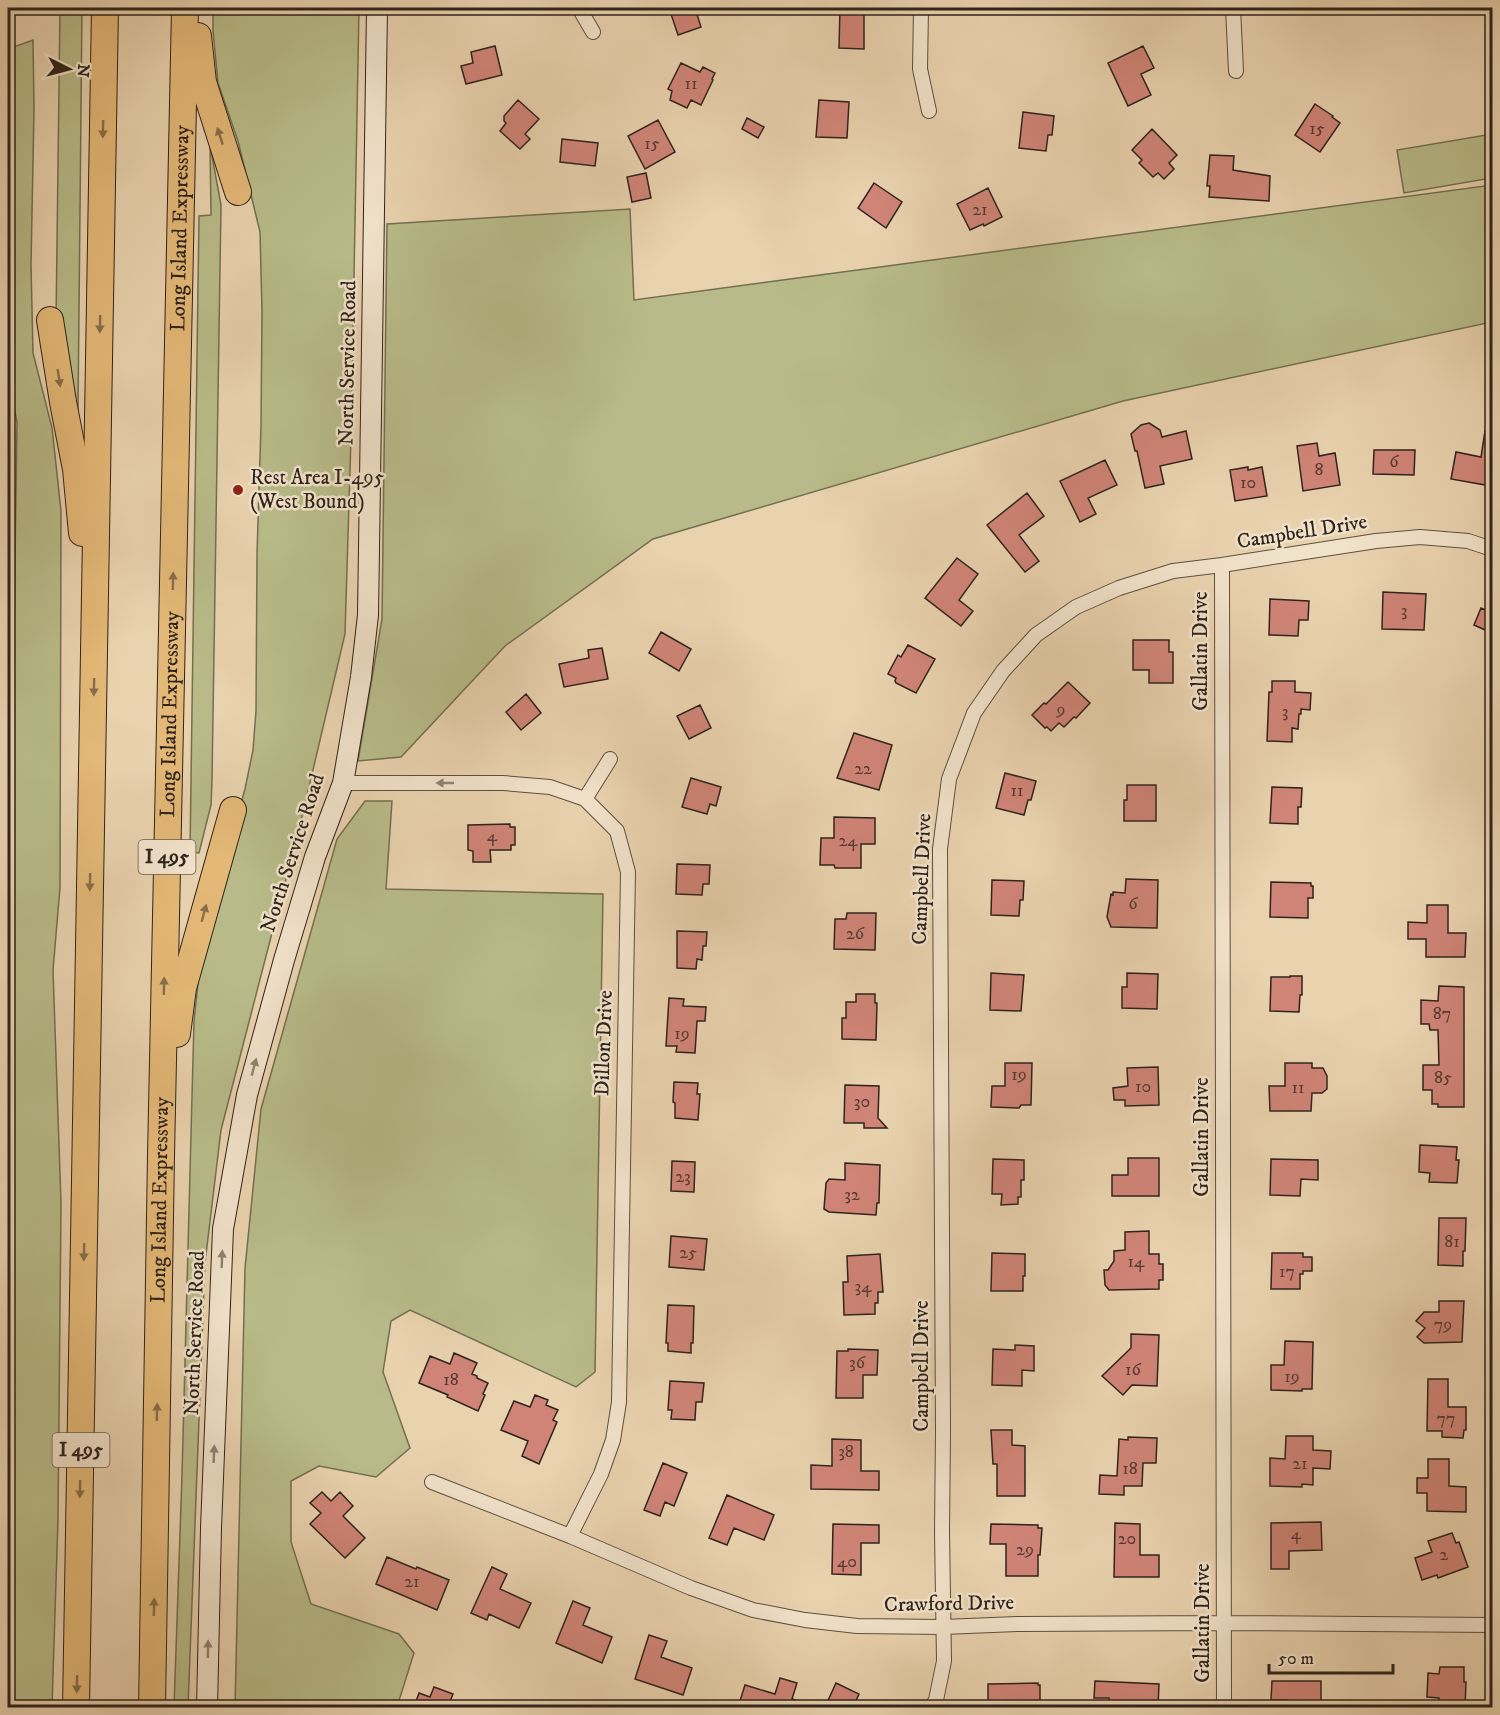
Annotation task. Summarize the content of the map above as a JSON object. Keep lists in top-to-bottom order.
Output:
{
  "streets": {
    "highway": ["Long Island Expressway", "I 495"],
    "main road": ["North Service Road"],
    "street": [
      "Campbell Drive",
      "Gallatin Drive",
      "Dillon Drive",
      "Crawford Drive"
    ]
  },
  "crossings": [
    ["North Service Road", "Dillon Drive"],
    ["Campbell Drive", "Gallatin Drive"],
    ["Campbell Drive", "Crawford Drive"],
    ["Gallatin Drive", "Crawford Drive"],
    ["Dillon Drive", "Crawford Drive"]
  ],
  "one_way": ["North Service Road"],
  "places": ["Rest Area I-495 (West Bound)"],
  "house_numbers": [
    "11",
    "15",
    "15",
    "21",
    "6",
    "8",
    "10",
    "3",
    "9",
    "3",
    "22",
    "11",
    "4",
    "24",
    "6",
    "26",
    "87",
    "19",
    "19",
    "85",
    "10",
    "11",
    "30",
    "23",
    "32",
    "81",
    "25",
    "14",
    "17",
    "34",
    "79",
    "36",
    "16",
    "19",
    "18",
    "77",
    "38",
    "21",
    "18",
    "4",
    "20",
    "29",
    "2",
    "40",
    "21"
  ],
  "scale_bar": "50 m",
  "north": "right"
}
